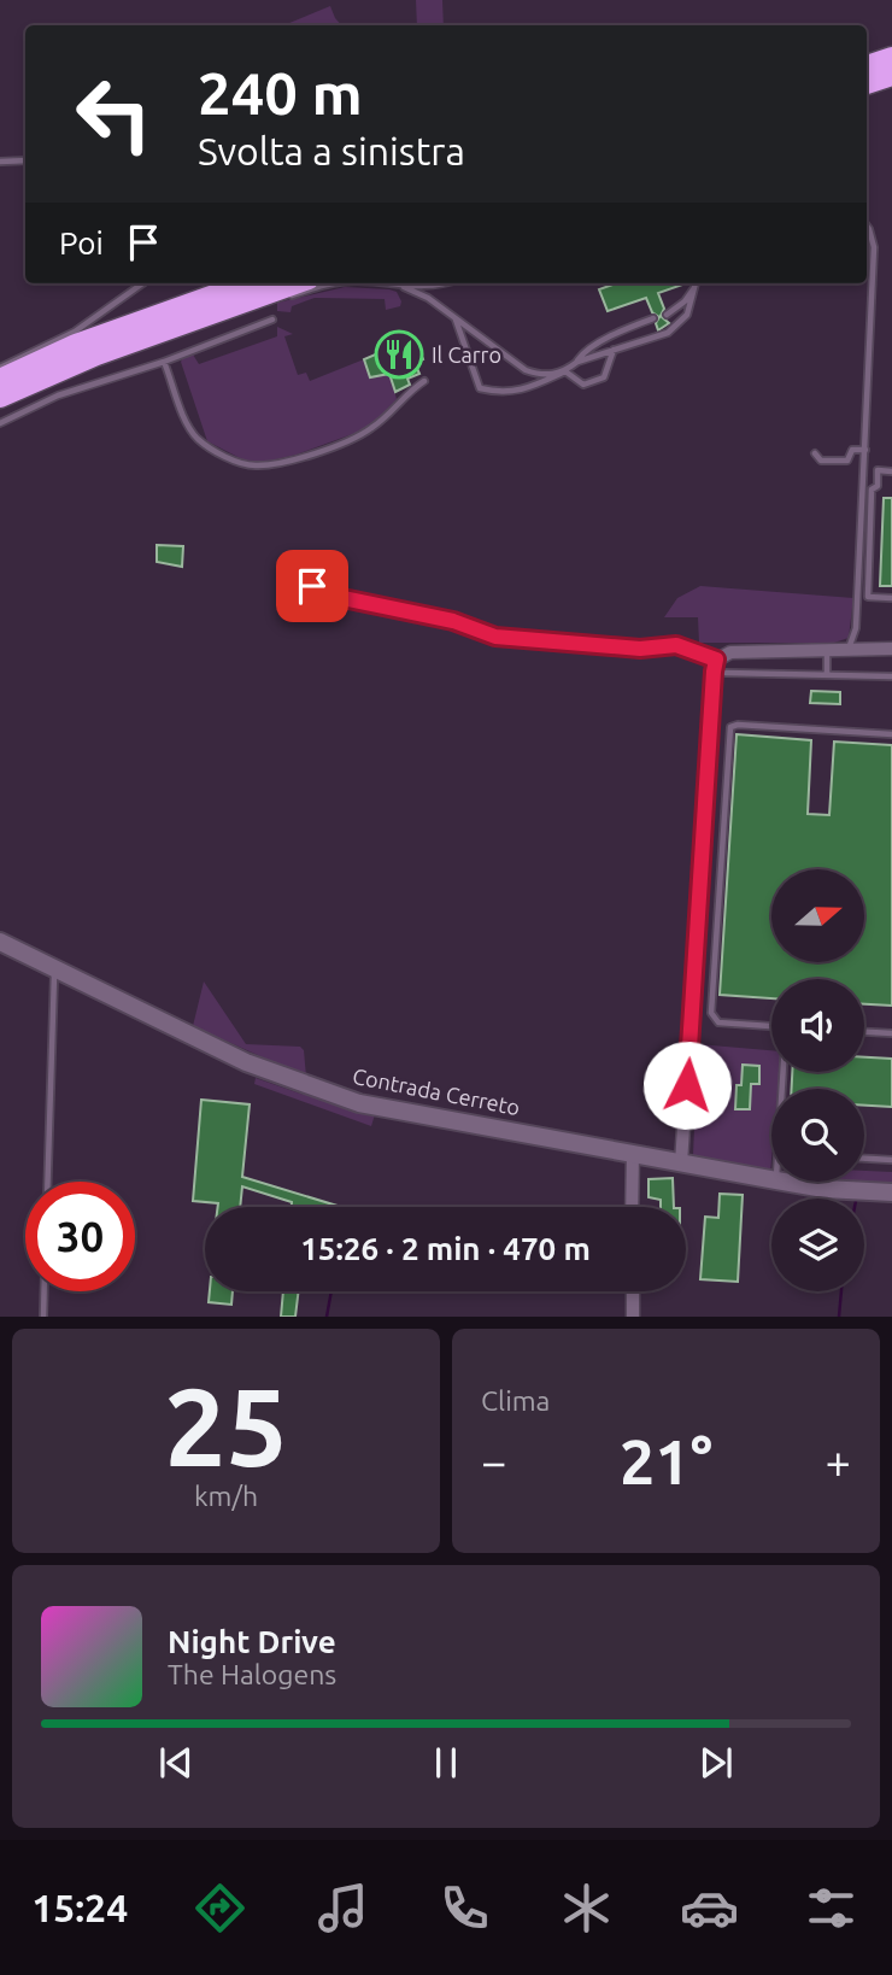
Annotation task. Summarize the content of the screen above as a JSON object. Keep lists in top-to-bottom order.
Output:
{
  "streets": {
    "main road": ["Contrada Cerreto"]
  },
  "places": {
    "restaurant": ["Il Carro"]
  },
  "north": "right",
  "page": {
    "turn": ["240 m", "Svolta a sinistra"],
    "then": "Poi",
    "limit": "30",
    "trip": "15:26 · 2 min · 470 m",
    "tile": [
      ["25", "km/h"],
      "Clima"
    ],
    "heat": ["−", "21°", "+"],
    "song": ["Night Drive", "The Halogens"],
    "tabs": "15:24"
  }
}
